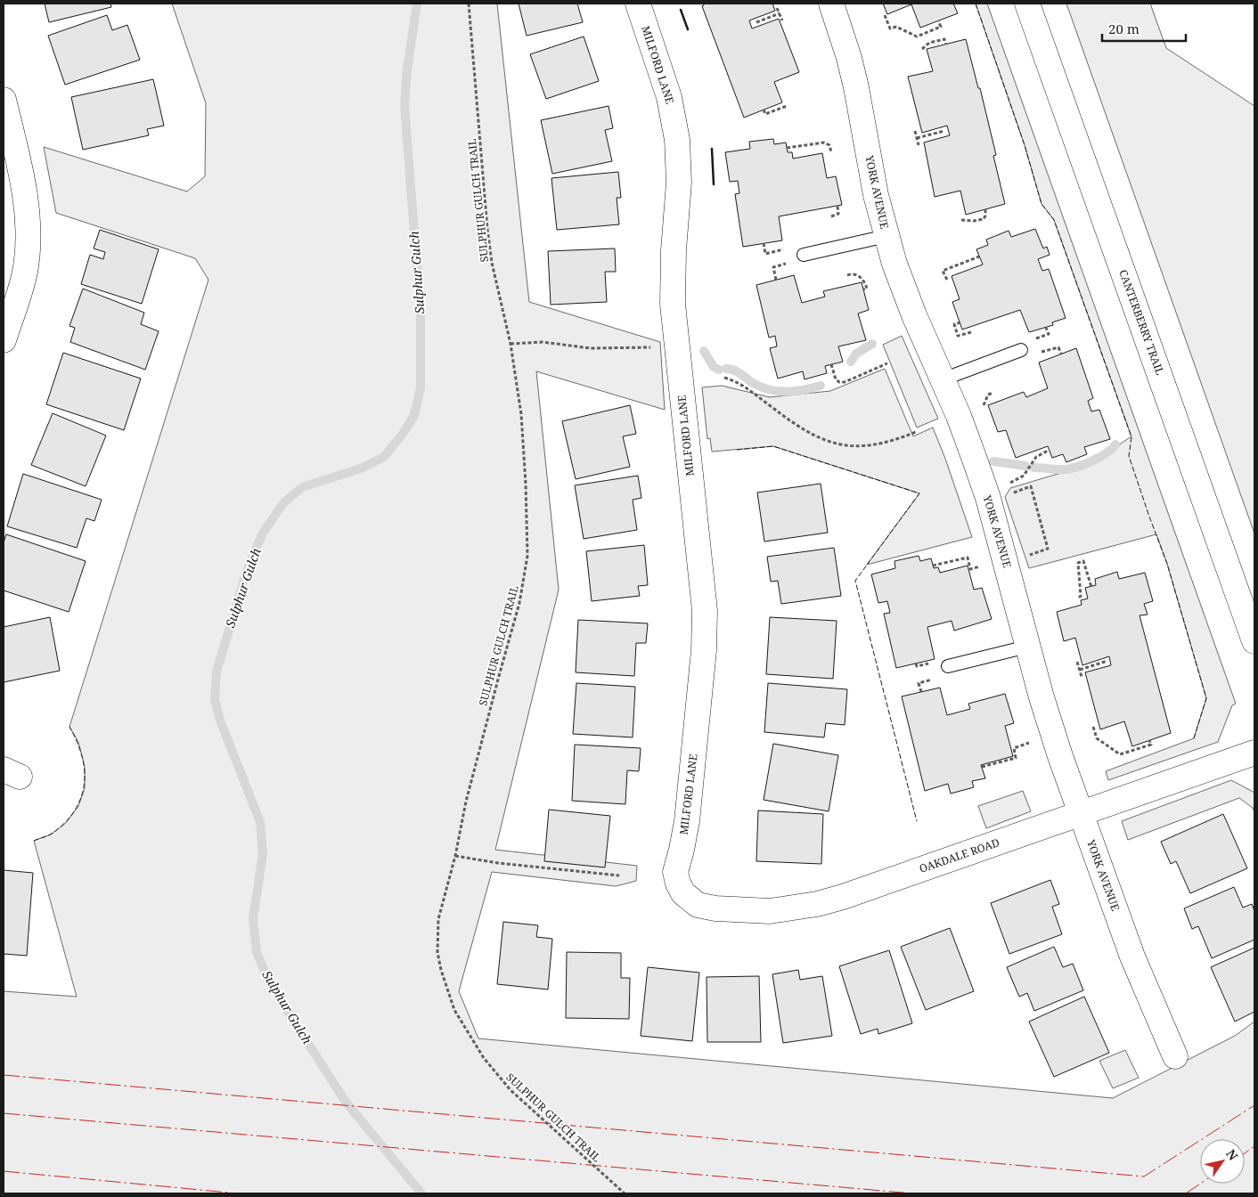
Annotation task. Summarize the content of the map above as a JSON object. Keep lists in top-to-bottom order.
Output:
{
  "streets": {
    "street": [
      "MILFORD LANE",
      "YORK AVENUE",
      "CANTERBERRY TRAIL",
      "OAKDALE ROAD"
    ],
    "path": ["SULPHUR GULCH TRAIL"]
  },
  "crossings": [
    ["MILFORD LANE", "OAKDALE ROAD"],
    ["YORK AVENUE", "OAKDALE ROAD"]
  ],
  "water": ["Sulphur Gulch"],
  "scale_bar": "20 m",
  "north": "top right"
}
